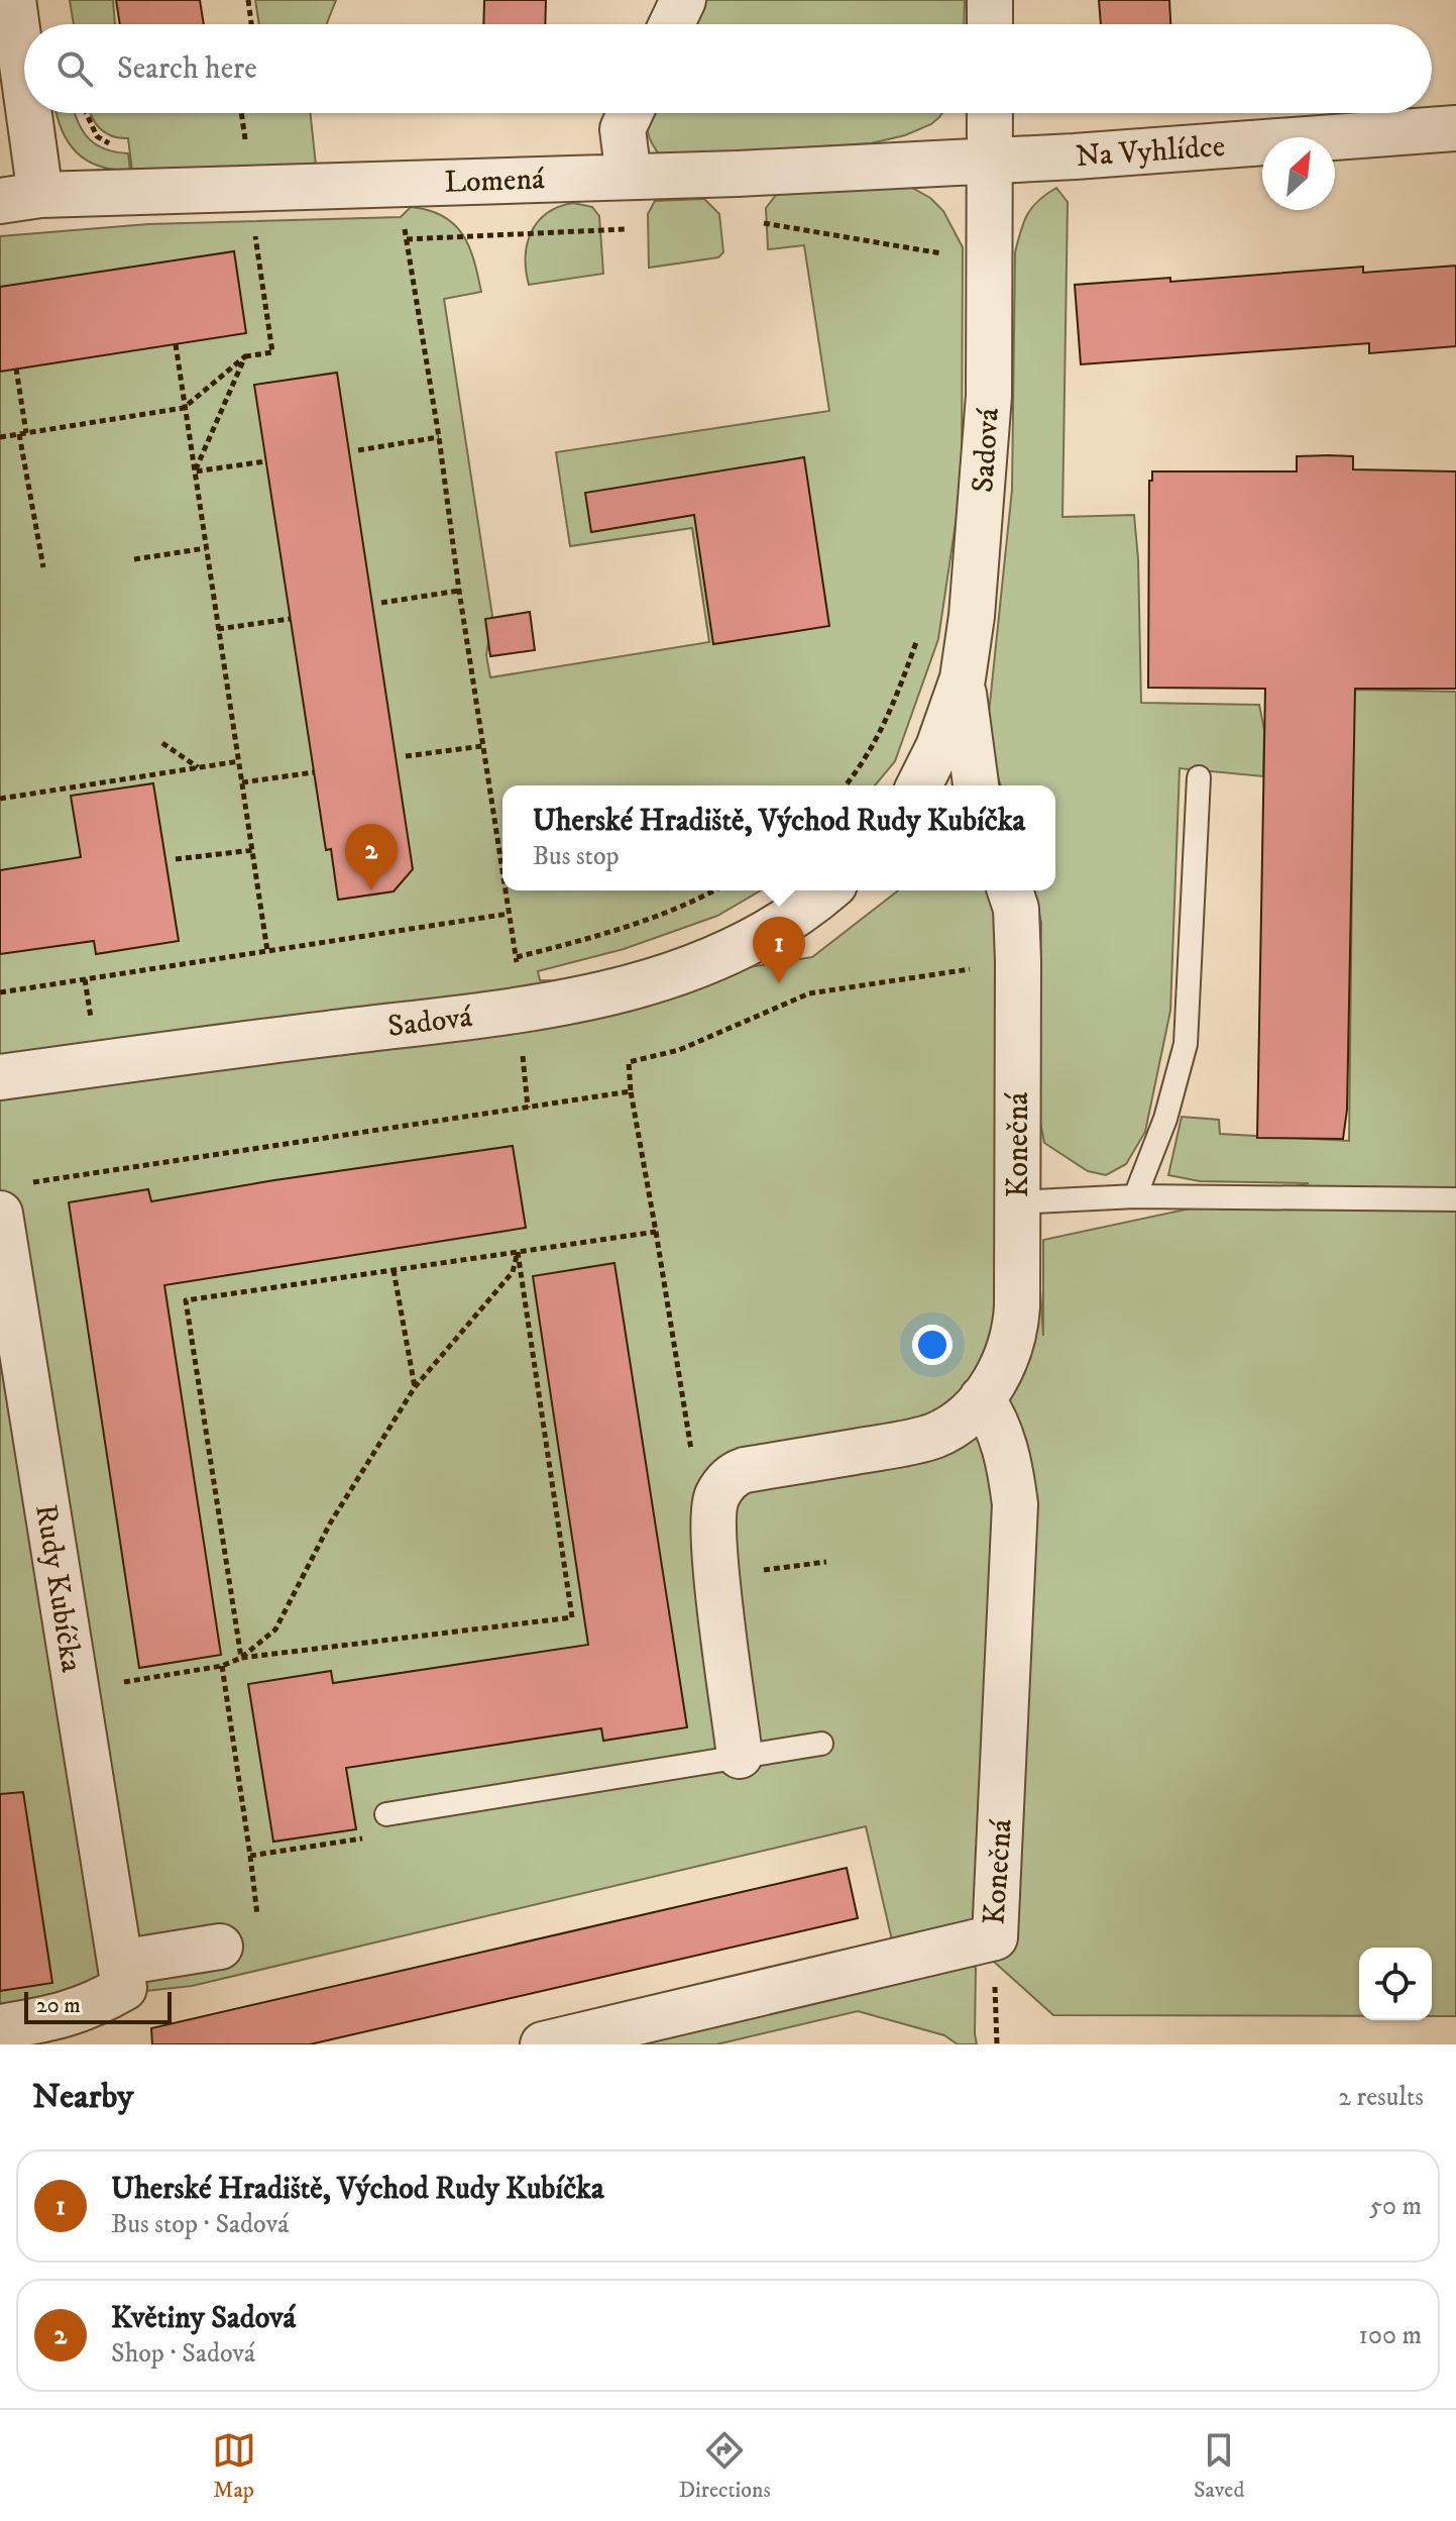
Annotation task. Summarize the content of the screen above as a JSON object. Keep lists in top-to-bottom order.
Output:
{
  "streets": {
    "street": [
      "Na Vyhlídce",
      "Lomená",
      "Sadová",
      "Konečná",
      "Rudy Kubíčka"
    ]
  },
  "crossings": [
    ["Na Vyhlídce", "Lomená"],
    ["Na Vyhlídce", "Sadová"],
    ["Lomená", "Sadová"]
  ],
  "scale_bar": "20 m",
  "north": "top right",
  "page": {
    "search": "Search here",
    "popup": ["Uherské Hradiště, Východ Rudy Kubíčka", "Bus stop"],
    "pins": ["2", "1"],
    "scale": "20 m",
    "heading": ["Nearby", "2 results"],
    "list": [
      {
        "mark": "1",
        "name": "Uherské Hradiště, Východ Rudy Kubíčka",
        "note": "Bus stop · Sadová",
        "value": "50 m"
      },
      {
        "mark": "2",
        "name": "Květiny Sadová",
        "note": "Shop · Sadová",
        "value": "100 m"
      }
    ],
    "nav": ["Map", "Directions", "Saved"]
  }
}
